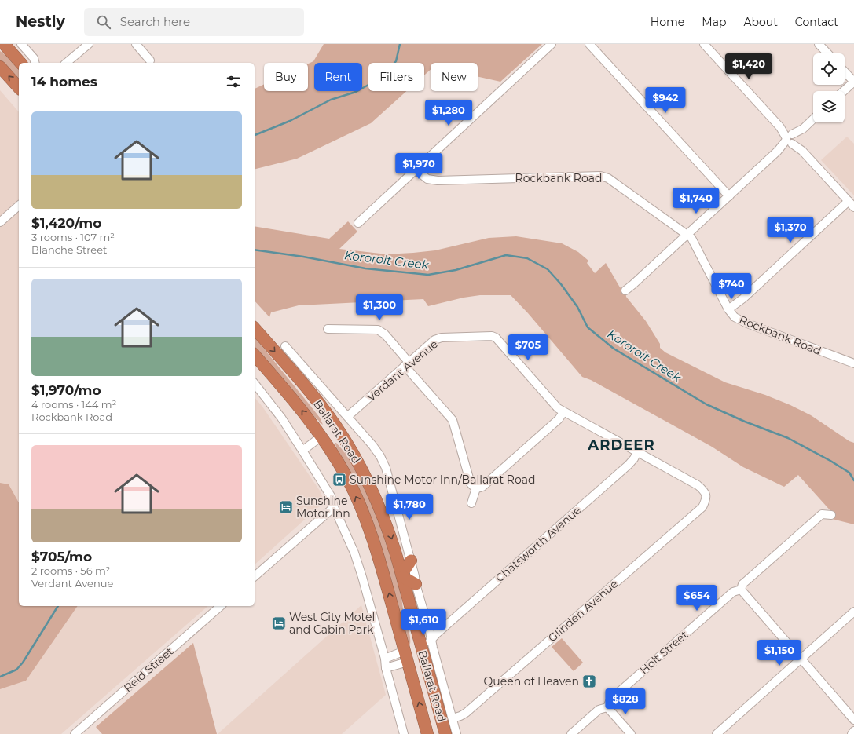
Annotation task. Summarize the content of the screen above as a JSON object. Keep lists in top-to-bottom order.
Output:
{
  "streets": {
    "highway": ["Ballarat Road"],
    "street": [
      "Rockbank Road",
      "Verdant Avenue",
      "Chatsworth Avenue",
      "Glinden Avenue",
      "Holt Street",
      "Reid Street"
    ]
  },
  "crossings": [
    ["Verdant Avenue", "Ballarat Road"],
    ["Verdant Avenue", "Chatsworth Avenue"],
    ["Verdant Avenue", "Glinden Avenue"],
    ["Ballarat Road", "Chatsworth Avenue"],
    ["Ballarat Road", "Glinden Avenue"]
  ],
  "districts": ["ARDEER"],
  "water": ["Kororoit Creek"],
  "places": {
    "bus stop": ["Sunshine Motor Inn/Ballarat Road"],
    "hotel": ["Sunshine Motor Inn", "West City Motel and Cabin Park"],
    "church": ["Queen of Heaven"]
  },
  "page": {
    "header": "Nestly",
    "search": "Search here",
    "nav": [
      "Home",
      "Map",
      "About",
      "Contact"
    ],
    "price": [
      "$1,420",
      "$942",
      "$1,280",
      "$1,970",
      "$1,740",
      "$1,370",
      "$740",
      "$1,300",
      "$705",
      "$1,780",
      "$654",
      "$1,610",
      "$1,150",
      "$828"
    ],
    "chip": [
      "Buy",
      "Rent",
      "Filters",
      "New"
    ],
    "heading": "14 homes",
    "list": [
      {
        "name": "$1,420/mo",
        "note": "3 rooms · 107 m² · Blanche Street"
      },
      {
        "name": "$1,970/mo",
        "note": "4 rooms · 144 m² · Rockbank Road"
      },
      {
        "name": "$705/mo",
        "note": "2 rooms · 56 m² · Verdant Avenue"
      }
    ]
  }
}
